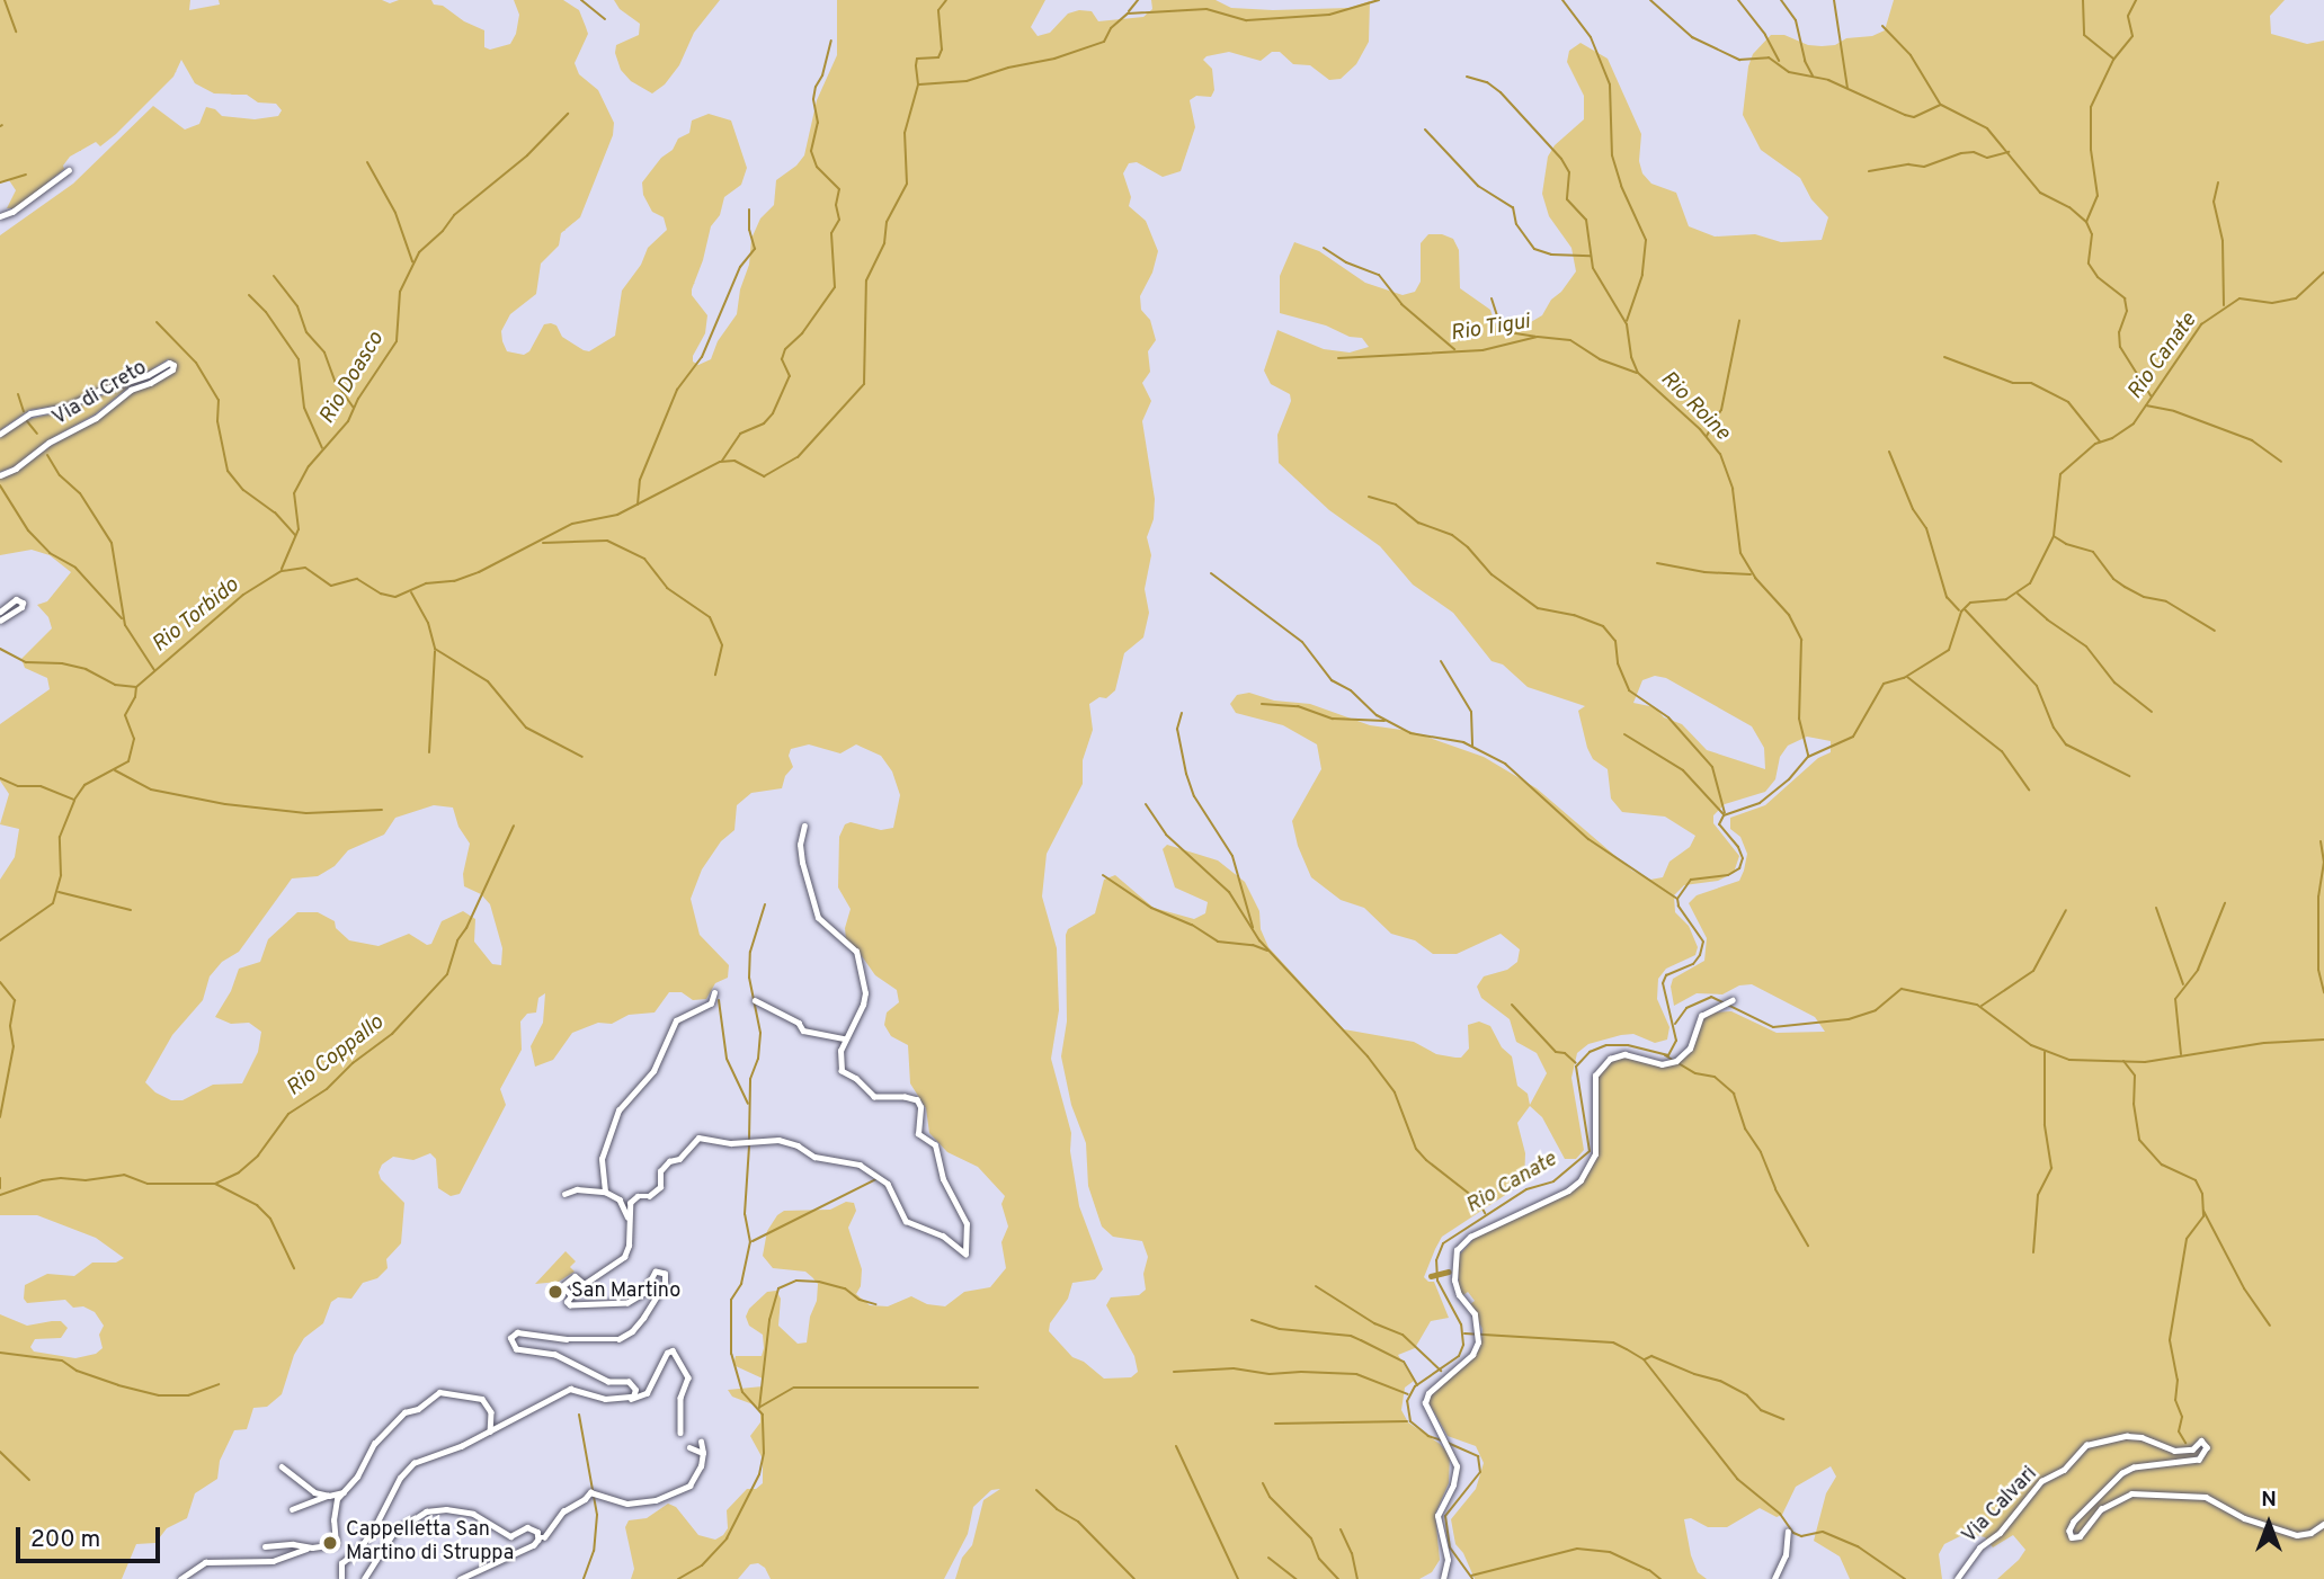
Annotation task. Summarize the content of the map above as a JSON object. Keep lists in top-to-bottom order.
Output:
{
  "streets": {
    "main road": ["Via di Creto"],
    "street": ["Via Calvari"]
  },
  "water": [
    "Rio Tigui",
    "Rio Canate",
    "Rio Doasco",
    "Rio Roine",
    "Rio Torbido",
    "Rio Coppallo"
  ],
  "places": ["San Martino", "Cappelletta San Martino di Struppa"],
  "scale_bar": "200 m",
  "north": "top"
}
